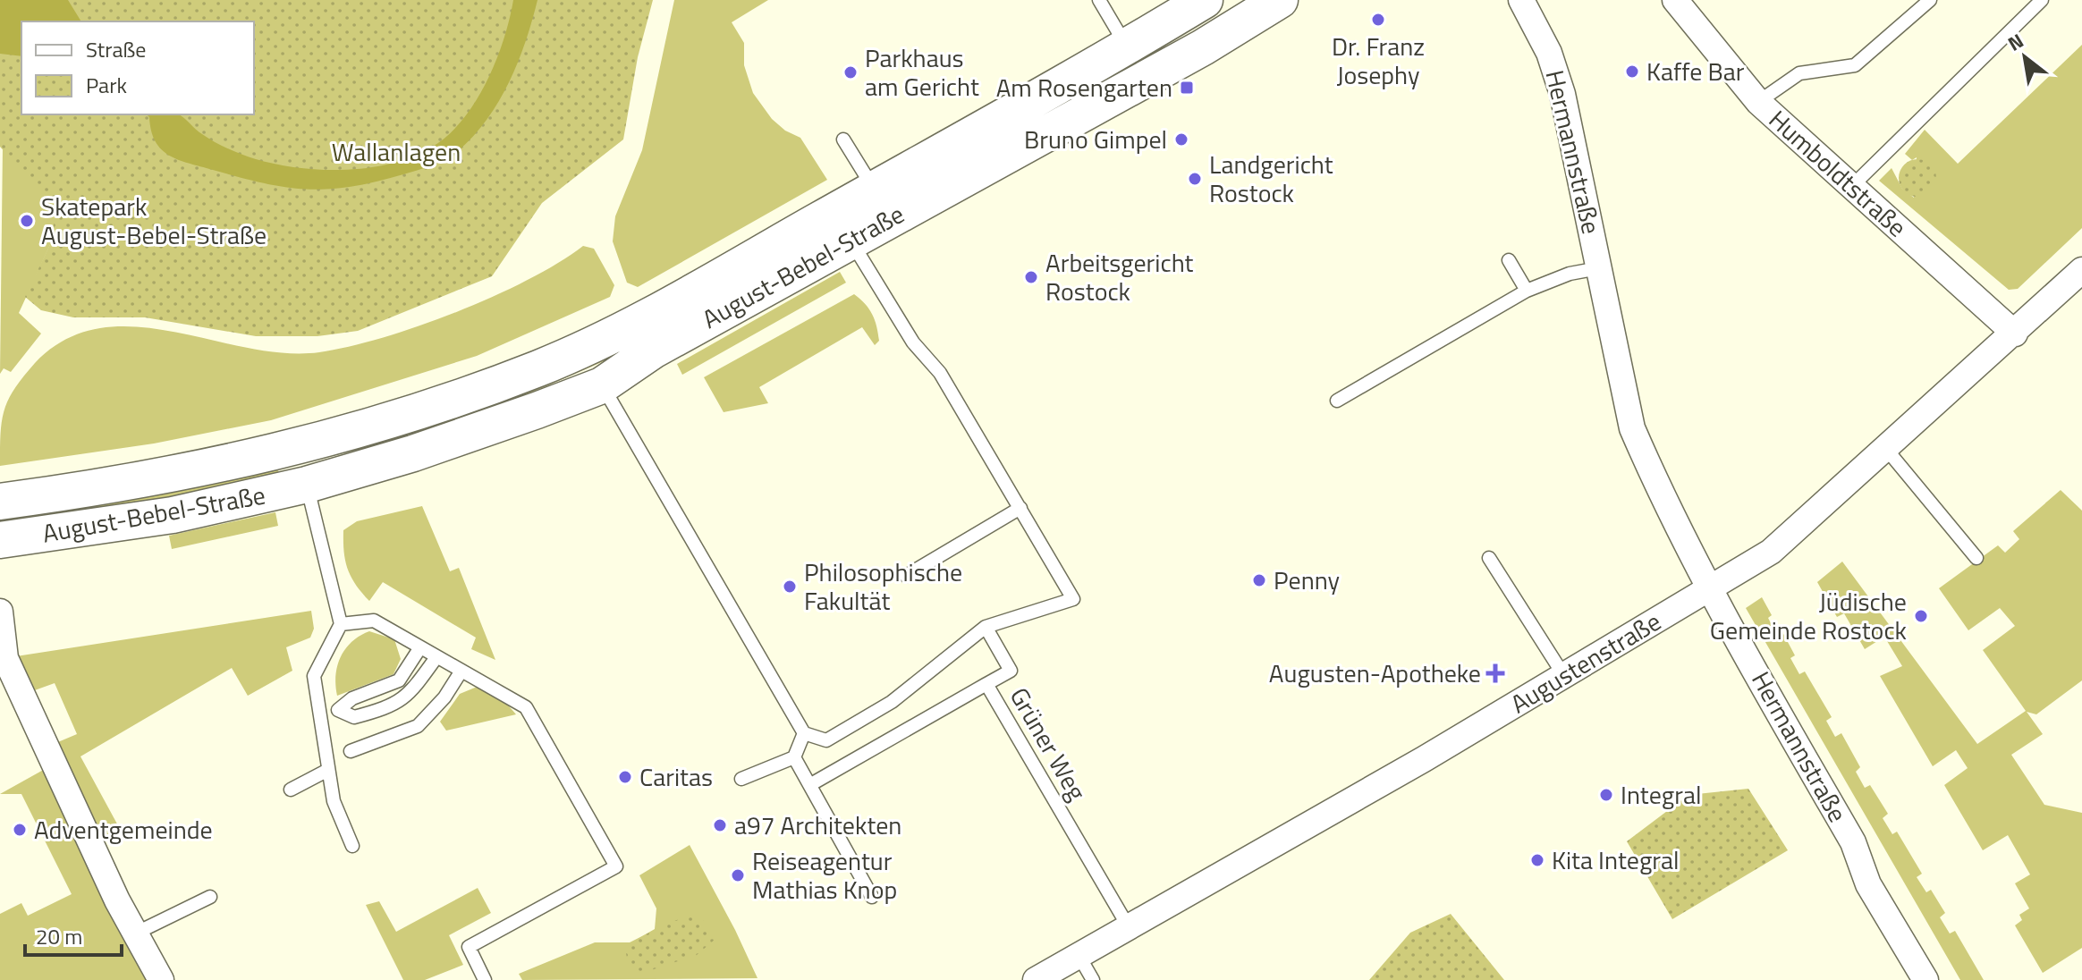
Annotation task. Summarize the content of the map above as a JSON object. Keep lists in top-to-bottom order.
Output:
{
  "streets": {
    "main road": ["August-Bebel-Straße"],
    "street": ["Hermannstraße", "Humboldtstraße", "Augustenstraße"],
    "lane": ["Grüner Weg"]
  },
  "crossings": [
    ["Hermannstraße", "Augustenstraße"],
    ["Humboldtstraße", "Augustenstraße"],
    ["Augustenstraße", "Grüner Weg"]
  ],
  "parks": ["Wallanlagen"],
  "places": {
    "other": [
      "Dr. Franz Josephy",
      "Kaffe Bar",
      "Parkhaus am Gericht",
      "Bruno Gimpel",
      "Landgericht Rostock",
      "Skatepark August-Bebel-Straße",
      "Arbeitsgericht Rostock",
      "Penny",
      "Philosophische Fakultät",
      "Jüdische Gemeinde Rostock",
      "Caritas",
      "Integral",
      "a97 Architekten",
      "Adventgemeinde",
      "Kita Integral",
      "Reiseagentur Mathias Knop"
    ],
    "transit": ["Am Rosengarten"],
    "health": ["Augusten-Apotheke"]
  },
  "legend": ["Straße", "Park"],
  "scale_bar": "20 m",
  "north": "top left"
}
